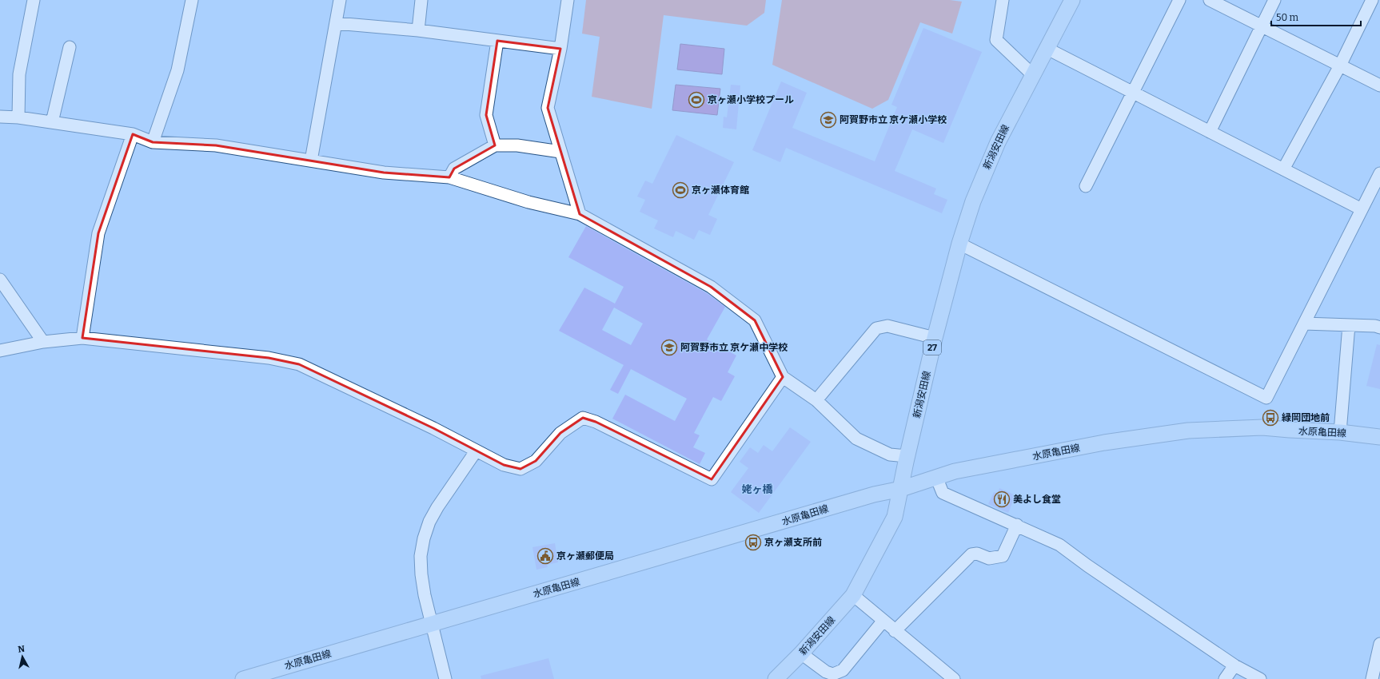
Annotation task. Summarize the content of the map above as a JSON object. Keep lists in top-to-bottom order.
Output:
{
  "streets": {
    "main road": ["新潟安田線", "27", "水原亀田線"]
  },
  "crossings": [
    ["新潟安田線", "水原亀田線"]
  ],
  "districts": ["姥ヶ橋"],
  "places": {
    "sports": ["京ヶ瀬小学校プール", "京ヶ瀬体育館"],
    "school or university": ["阿賀野市立 京ケ瀬小学校", "阿賀野市立 京ケ瀬中学校"],
    "bus stop": ["緑岡団地前", "京ヶ瀬支所前"],
    "restaurant": ["美よし食堂"],
    "public building": ["京ヶ瀬郵便局"]
  },
  "scale_bar": "50 m",
  "north": "top"
}
